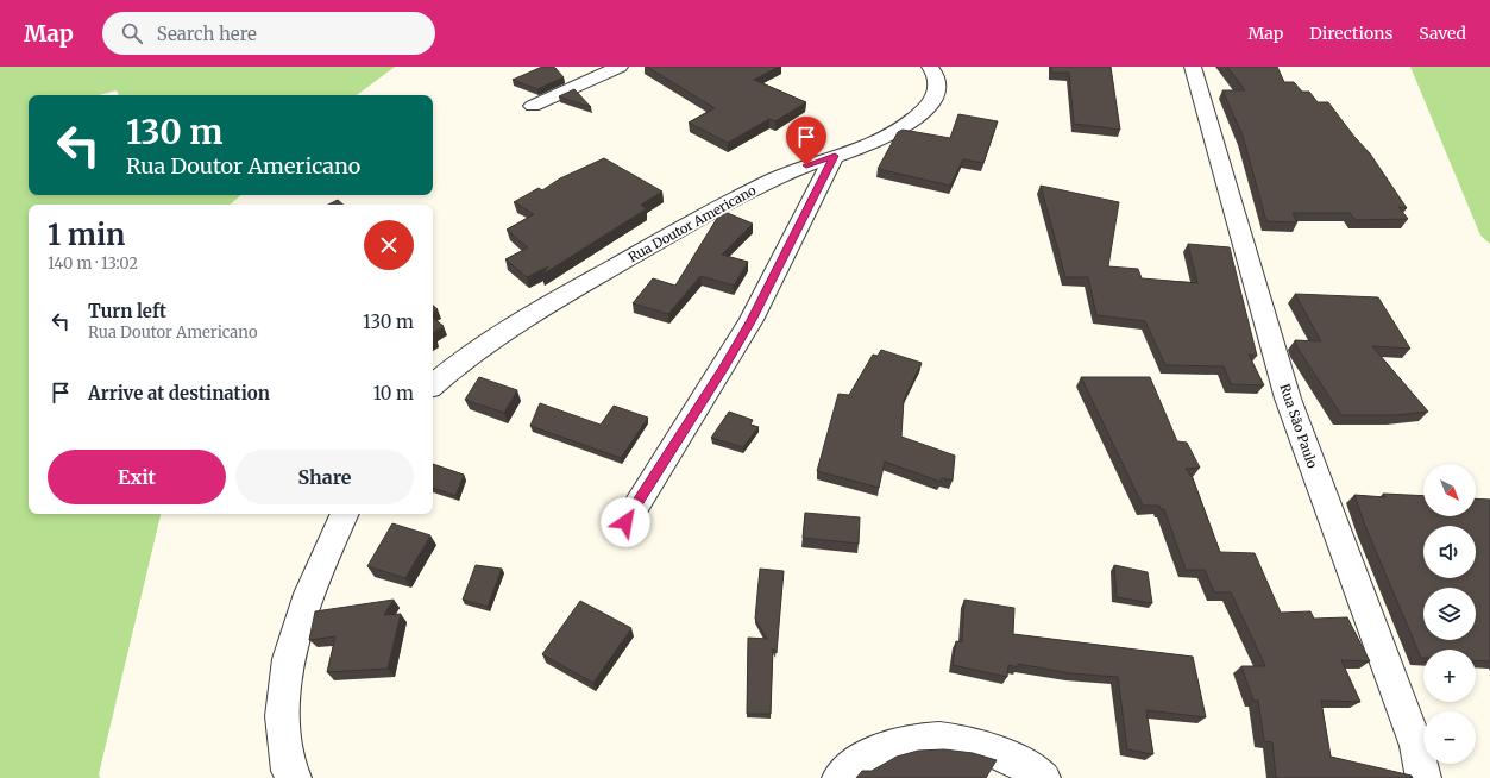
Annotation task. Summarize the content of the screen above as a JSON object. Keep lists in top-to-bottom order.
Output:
{
  "streets": {
    "street": ["Rua Doutor Americano", "Rua São Paulo"]
  },
  "north": "bottom right",
  "page": {
    "header": "Map",
    "search": "Search here",
    "nav": ["Map", "Directions", "Saved"],
    "turn": ["130 m", "Rua Doutor Americano"],
    "heading": ["1 min", "140 m · 13:02"],
    "list": [
      {
        "name": "Turn left",
        "note": "Rua Doutor Americano",
        "value": "130 m"
      },
      {
        "name": "Arrive at destination",
        "value": "10 m"
      }
    ],
    "buttons": ["Exit", "Share"],
    "map_buttons": ["+", "−"]
  }
}
